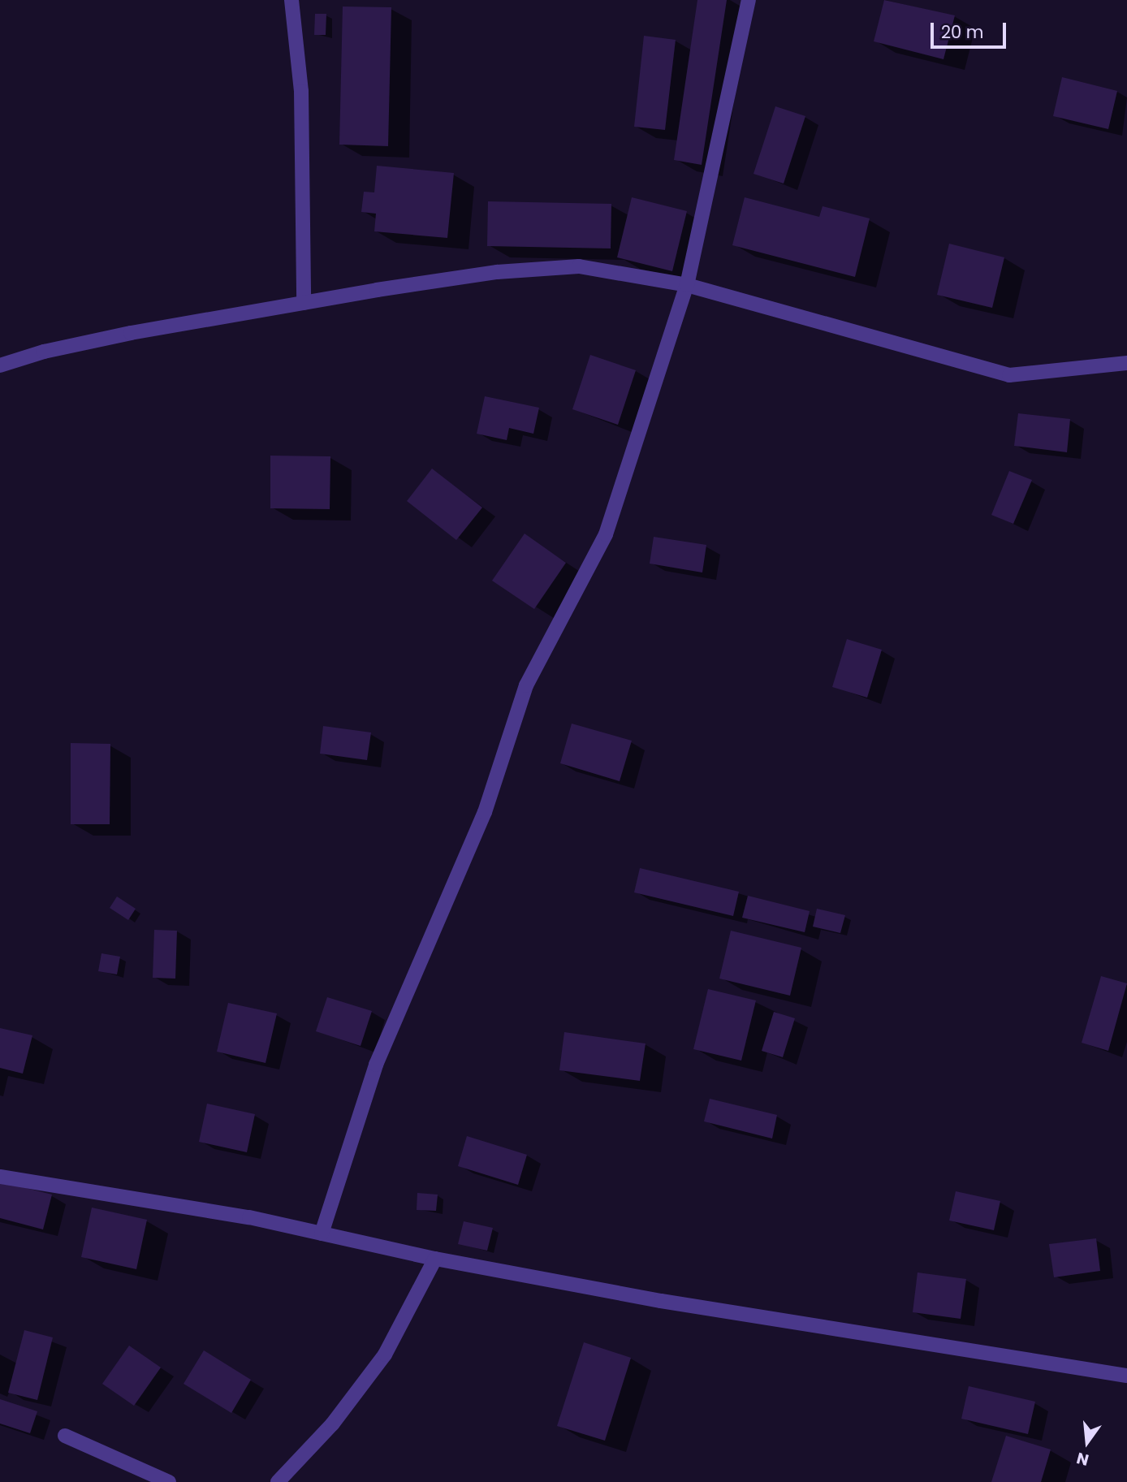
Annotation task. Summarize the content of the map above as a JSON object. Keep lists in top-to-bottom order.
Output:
{
  "scale_bar": "20 m",
  "north": "bottom"
}
